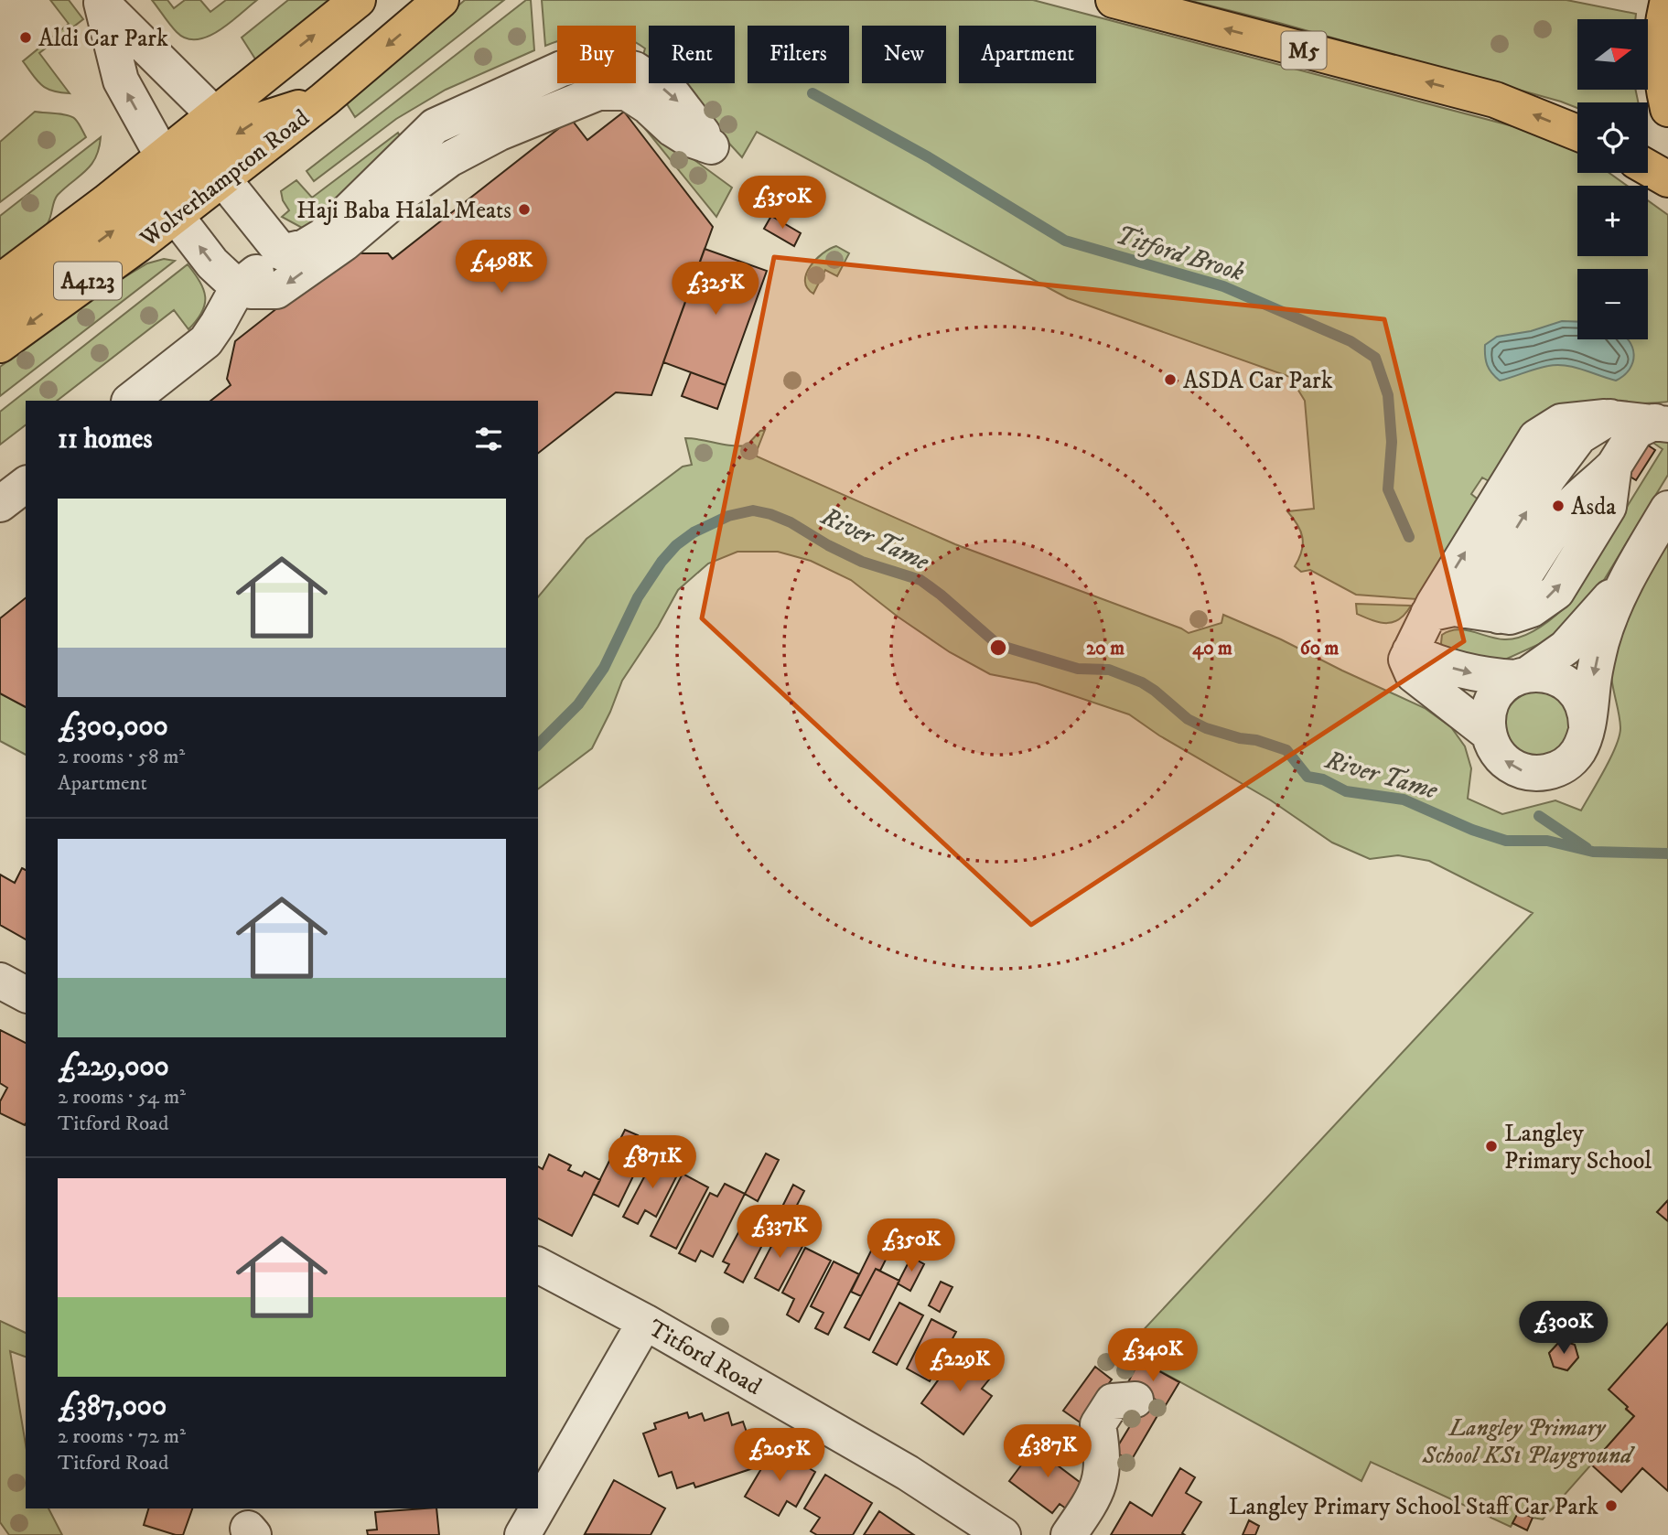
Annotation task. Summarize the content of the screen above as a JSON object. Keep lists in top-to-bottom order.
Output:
{
  "streets": {
    "highway": ["M5", "Wolverhampton Road", "A4123"],
    "street": ["Titford Road"]
  },
  "crossings": [
    ["Wolverhampton Road", "A4123"]
  ],
  "water": ["Titford Brook", "River Tame"],
  "parks": ["Langley Primary School KS1 Playground"],
  "places": [
    "Aldi Car Park",
    "Haji Baba Halal Meats",
    "ASDA Car Park",
    "Asda",
    "Langley Primary School",
    "Langley Primary School Staff Car Park"
  ],
  "north": "right",
  "page": {
    "map_buttons": ["+", "−"],
    "chip": [
      "Buy",
      "Rent",
      "Filters",
      "New",
      "Apartment"
    ],
    "price": [
      "£350K",
      "£498K",
      "£325K",
      "£871K",
      "£337K",
      "£350K",
      "£300K",
      "£340K",
      "£229K",
      "£387K",
      "£205K"
    ],
    "heading": "11 homes",
    "list": [
      {
        "name": "£300,000",
        "note": "2 rooms · 58 m² · Apartment"
      },
      {
        "name": "£229,000",
        "note": "2 rooms · 54 m² · Titford Road"
      },
      {
        "name": "£387,000",
        "note": "2 rooms · 72 m² · Titford Road"
      }
    ]
  },
  "rings": ["20 m", "40 m", "60 m"]
}
